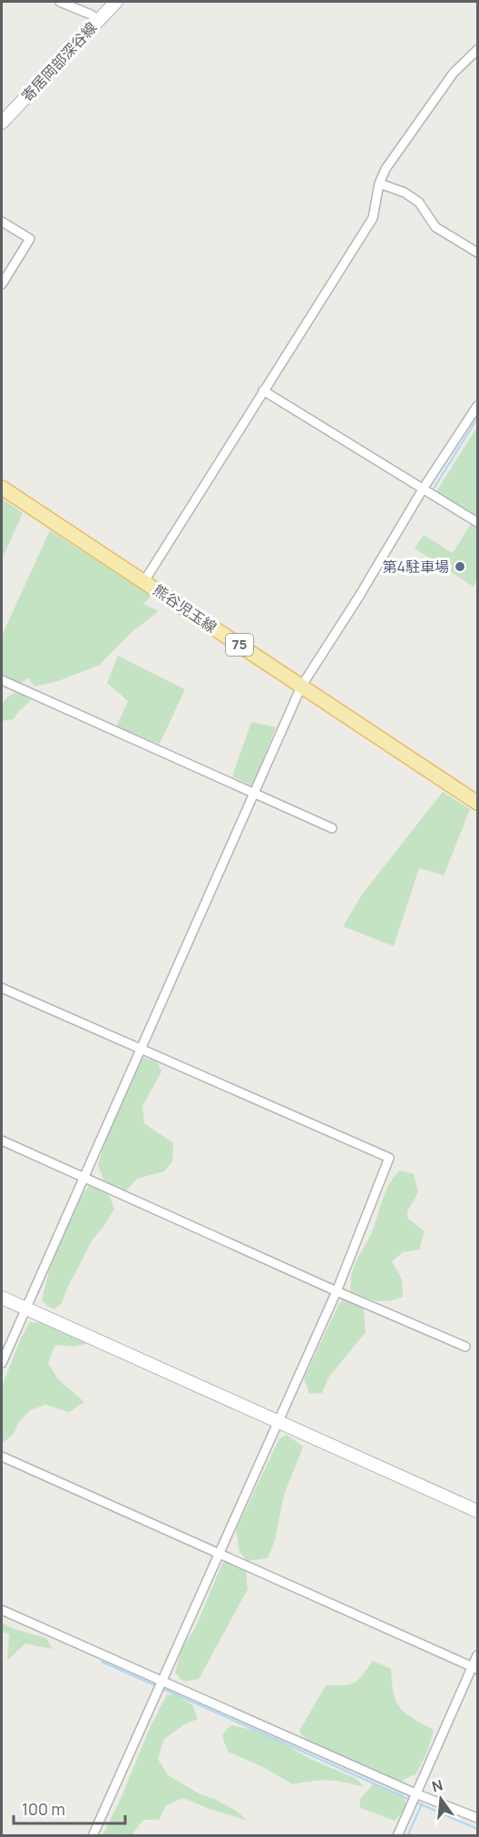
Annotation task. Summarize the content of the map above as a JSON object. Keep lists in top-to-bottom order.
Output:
{
  "streets": {
    "main road": ["熊谷児玉線", "75"],
    "street": ["寄居岡部深谷線"]
  },
  "places": ["第4駐車場"],
  "scale_bar": "100 m",
  "north": "top"
}
